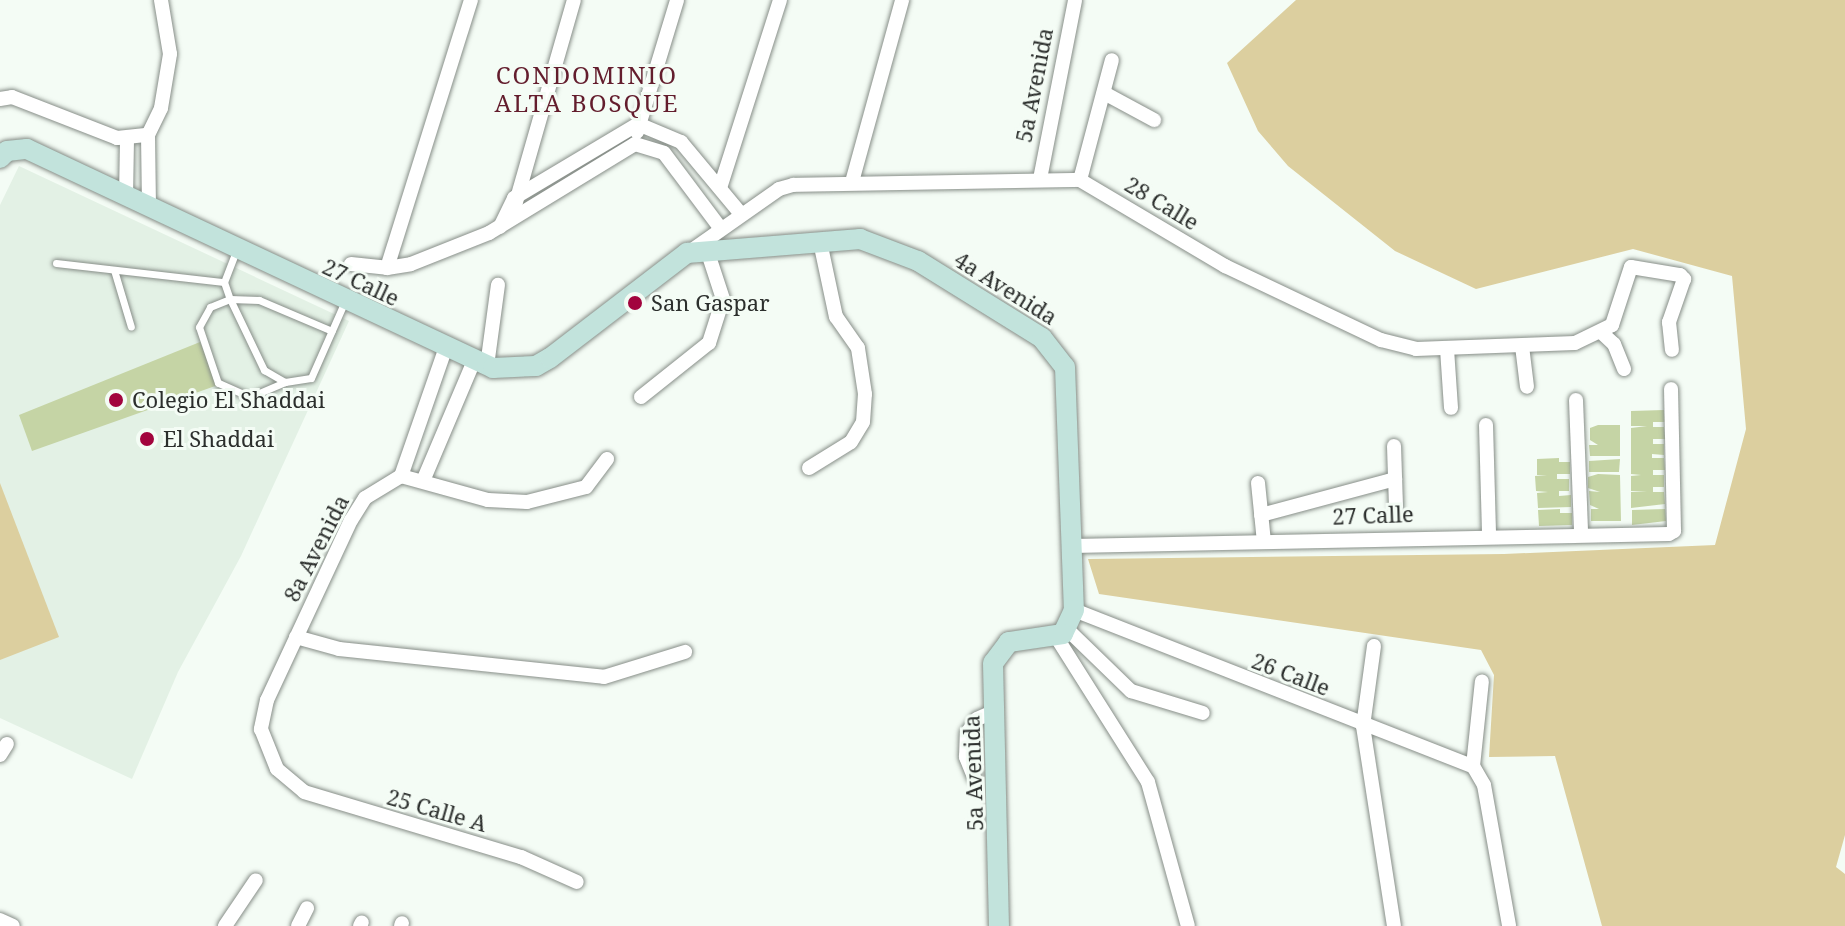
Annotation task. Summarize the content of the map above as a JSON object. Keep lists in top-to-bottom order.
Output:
{
  "streets": {
    "street": [
      "5a Avenida",
      "28 Calle",
      "27 Calle",
      "4a Avenida",
      "8a Avenida",
      "26 Calle",
      "25 Calle A"
    ]
  },
  "crossings": [
    ["5a Avenida", "28 Calle"],
    ["5a Avenida", "4a Avenida"],
    ["28 Calle", "27 Calle"],
    ["28 Calle", "4a Avenida"],
    ["27 Calle", "4a Avenida"],
    ["4a Avenida", "26 Calle"],
    ["8a Avenida", "25 Calle A"]
  ],
  "districts": ["CONDOMINIO ALTA BOSQUE"],
  "places": ["San Gaspar", "Colegio El Shaddai", "El Shaddai"]
}
